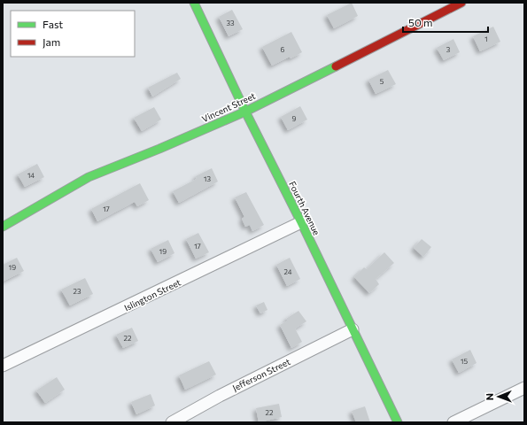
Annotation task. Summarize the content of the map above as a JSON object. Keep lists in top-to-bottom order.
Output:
{
  "streets": {
    "street": [
      "Vincent Street",
      "Fourth Avenue",
      "Islington Street",
      "Jefferson Street"
    ]
  },
  "crossings": [
    ["Vincent Street", "Fourth Avenue"],
    ["Fourth Avenue", "Islington Street"],
    ["Fourth Avenue", "Jefferson Street"]
  ],
  "house_numbers": [
    "33",
    "1",
    "6",
    "3",
    "5",
    "9",
    "14",
    "13",
    "17",
    "17",
    "19",
    "19",
    "24",
    "23",
    "22",
    "15",
    "22"
  ],
  "legend": ["Fast", "Jam"],
  "scale_bar": "50 m",
  "north": "left"
}
